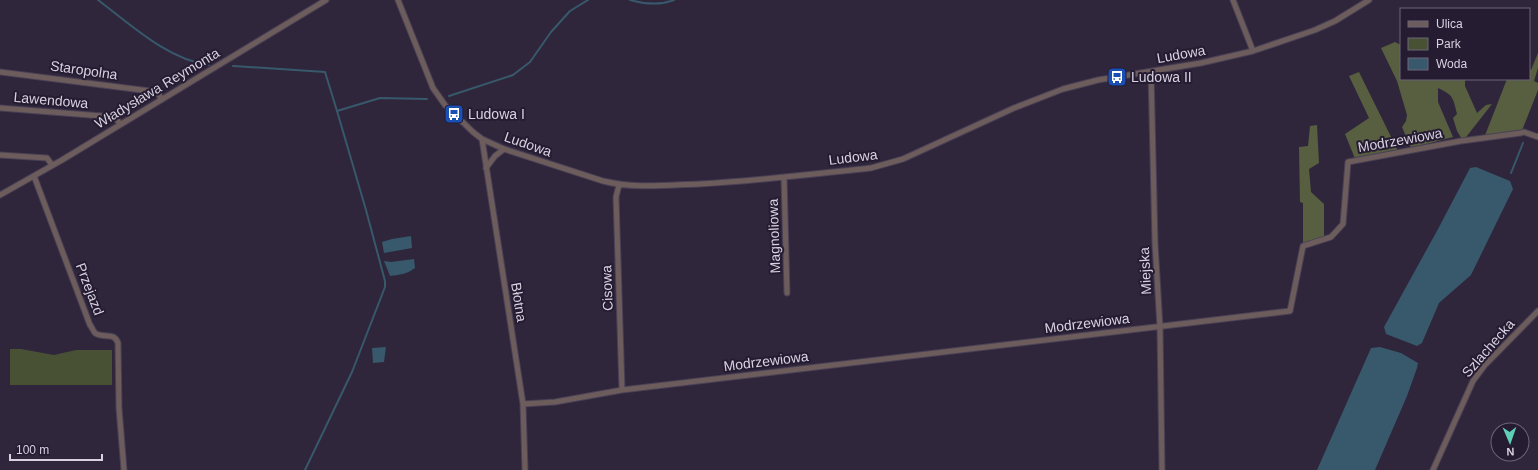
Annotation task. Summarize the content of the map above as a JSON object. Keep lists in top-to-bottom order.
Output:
{
  "streets": {
    "street": [
      "Ludowa",
      "Staropolna",
      "Władysława Reymonta",
      "Lawendowa",
      "Modrzewiowa",
      "Magnoliowa",
      "Miejska",
      "Cisowa",
      "Przejazd",
      "Błotna",
      "Szlachecka"
    ]
  },
  "crossings": [
    ["Ludowa", "Magnoliowa"],
    ["Ludowa", "Miejska"],
    ["Ludowa", "Cisowa"],
    ["Ludowa", "Błotna"],
    ["Staropolna", "Władysława Reymonta"],
    ["Władysława Reymonta", "Lawendowa"],
    ["Władysława Reymonta", "Przejazd"],
    ["Modrzewiowa", "Miejska"],
    ["Modrzewiowa", "Cisowa"],
    ["Modrzewiowa", "Błotna"]
  ],
  "places": {
    "bus stop": ["Ludowa II", "Ludowa I"]
  },
  "legend": ["Ulica", "Park", "Woda"],
  "scale_bar": "100 m",
  "north": "bottom"
}
